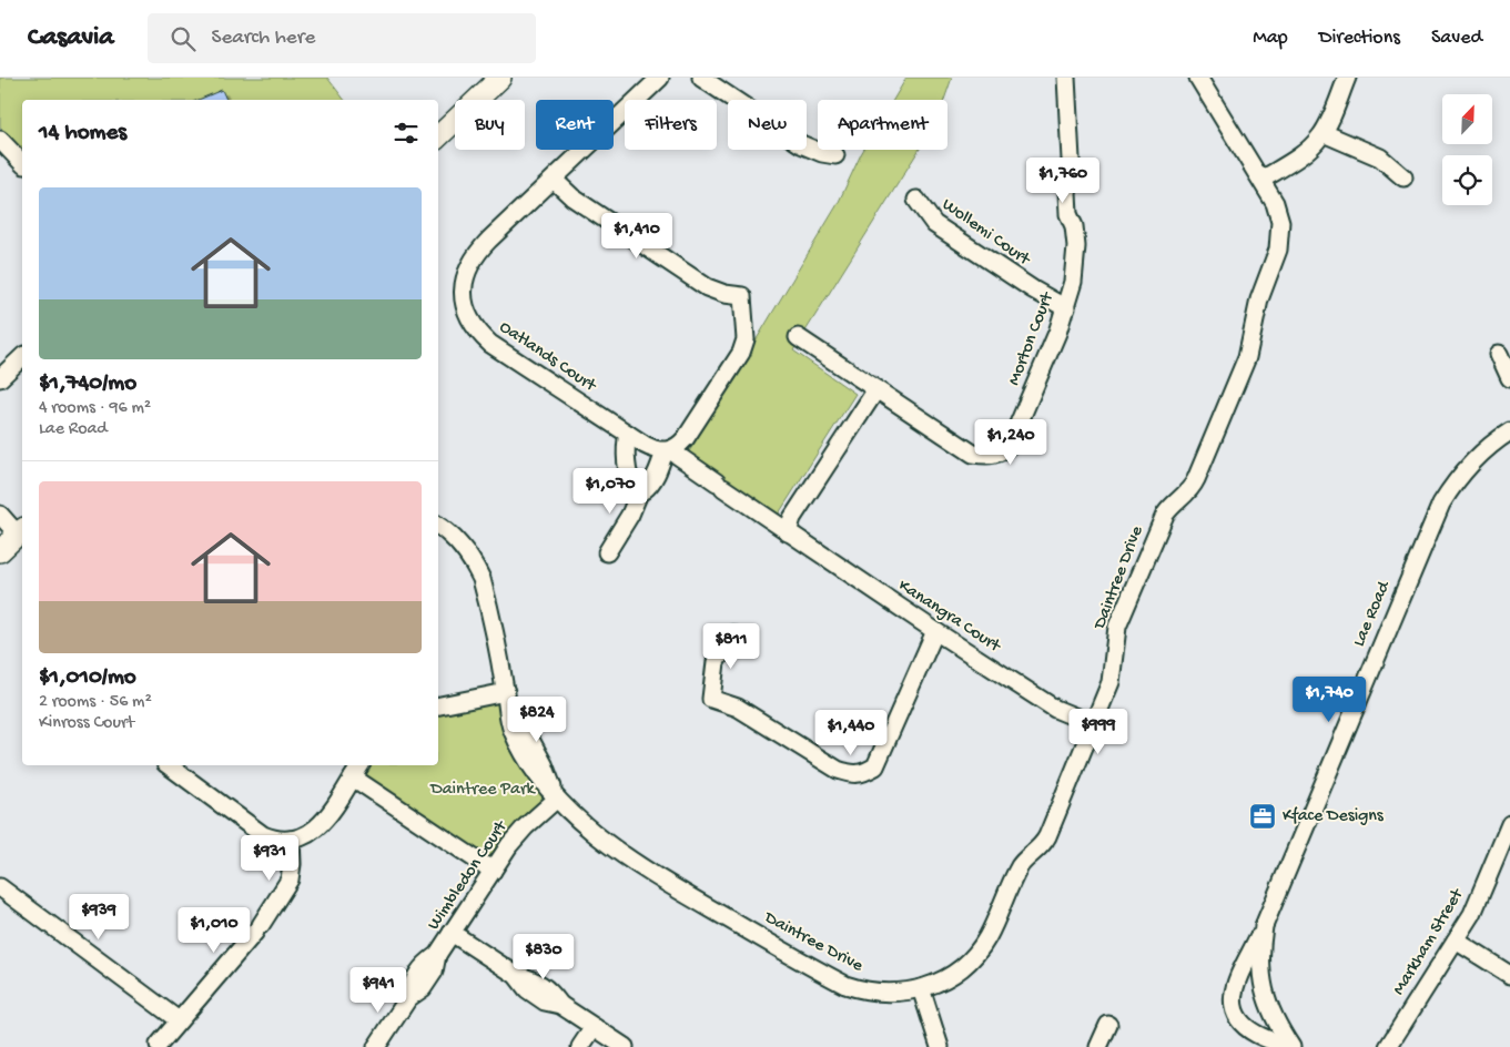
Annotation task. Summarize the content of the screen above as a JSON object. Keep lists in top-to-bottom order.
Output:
{
  "streets": {
    "street": [
      "Wollemi Court",
      "Morton Court",
      "Oatlands Court",
      "Daintree Drive",
      "Lae Road",
      "Kanangra Court",
      "Wimbledon Court",
      "Markham Street"
    ]
  },
  "crossings": [
    ["Wollemi Court", "Morton Court"],
    ["Oatlands Court", "Kanangra Court"],
    ["Daintree Drive", "Kanangra Court"],
    ["Daintree Drive", "Wimbledon Court"]
  ],
  "parks": ["Daintree Park"],
  "places": {
    "office": ["Kface Designs"]
  },
  "north": "top right",
  "page": {
    "header": "Casavia",
    "search": "Search here",
    "nav": ["Map", "Directions", "Saved"],
    "chip": [
      "Buy",
      "Rent",
      "Filters",
      "New",
      "Apartment"
    ],
    "heading": "14 homes",
    "price": [
      "$1,760",
      "$1,410",
      "$1,240",
      "$1,070",
      "$811",
      "$1,740",
      "$824",
      "$999",
      "$1,440",
      "$931",
      "$939",
      "$1,010",
      "$830",
      "$941"
    ],
    "list": [
      {
        "name": "$1,740/mo",
        "note": "4 rooms · 96 m² · Lae Road"
      },
      {
        "name": "$1,010/mo",
        "note": "2 rooms · 56 m² · Kinross Court"
      }
    ]
  }
}
